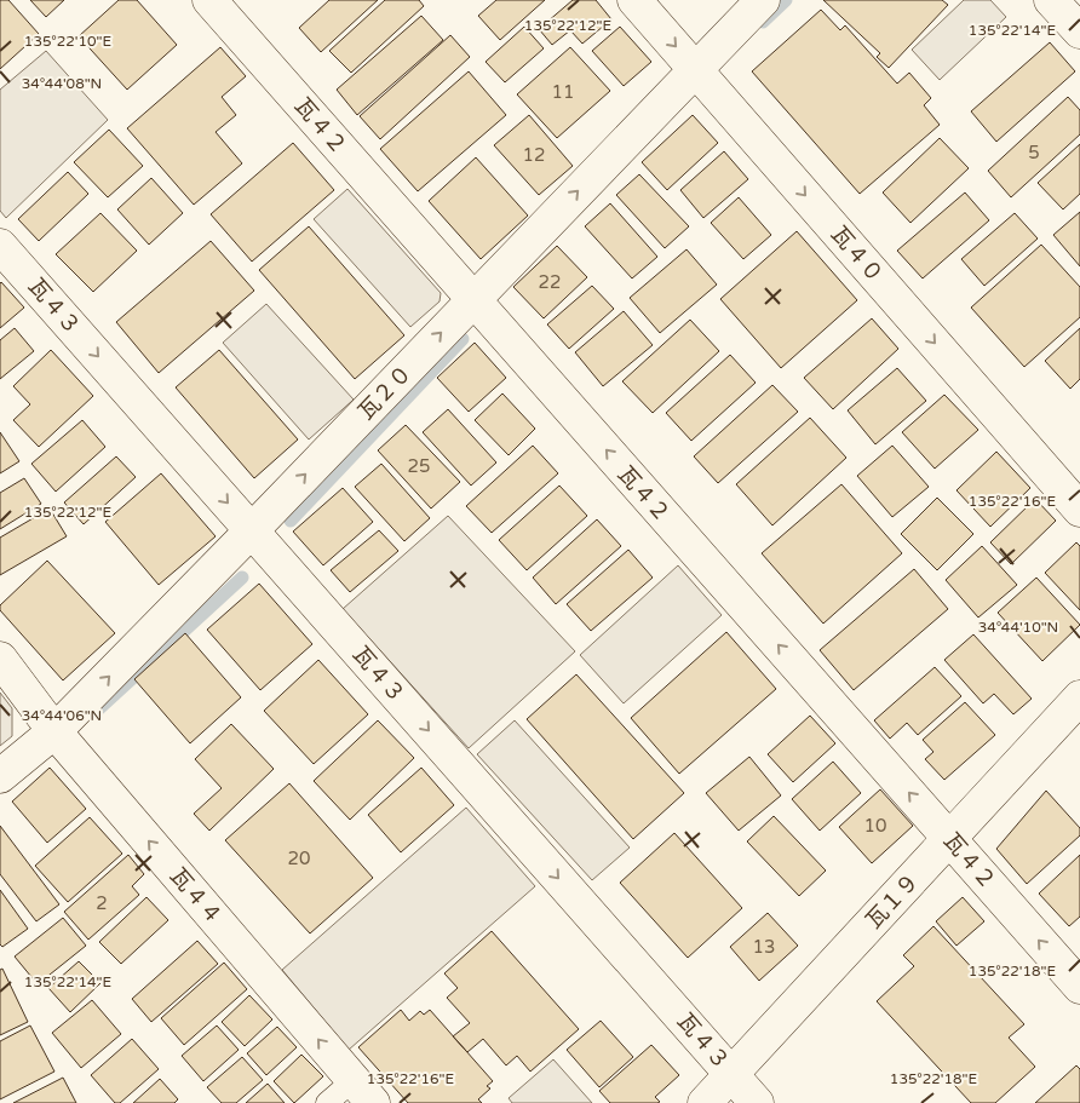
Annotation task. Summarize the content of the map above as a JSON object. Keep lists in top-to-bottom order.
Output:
{
  "streets": {
    "street": [
      "瓦４２",
      "瓦４０",
      "瓦４３",
      "瓦２０",
      "瓦４４",
      "瓦１９"
    ]
  },
  "crossings": [
    ["瓦４２", "瓦２０"],
    ["瓦４２", "瓦１９"],
    ["瓦４０", "瓦２０"],
    ["瓦４３", "瓦２０"],
    ["瓦４３", "瓦１９"],
    ["瓦２０", "瓦４４"]
  ],
  "one_way": [
    "瓦４２",
    "瓦４０",
    "瓦４３",
    "瓦２０",
    "瓦４４"
  ],
  "house_numbers": [
    "11",
    "5",
    "12",
    "22",
    "25",
    "10",
    "20",
    "2",
    "13"
  ],
  "coordinates": [
    "135°22'12\"E",
    "135°22'14\"E",
    "135°22'10\"E",
    "34°44'08\"N",
    "135°22'16\"E",
    "34°44'10\"N",
    "34°44'06\"N",
    "135°22'18\"E"
  ]
}
